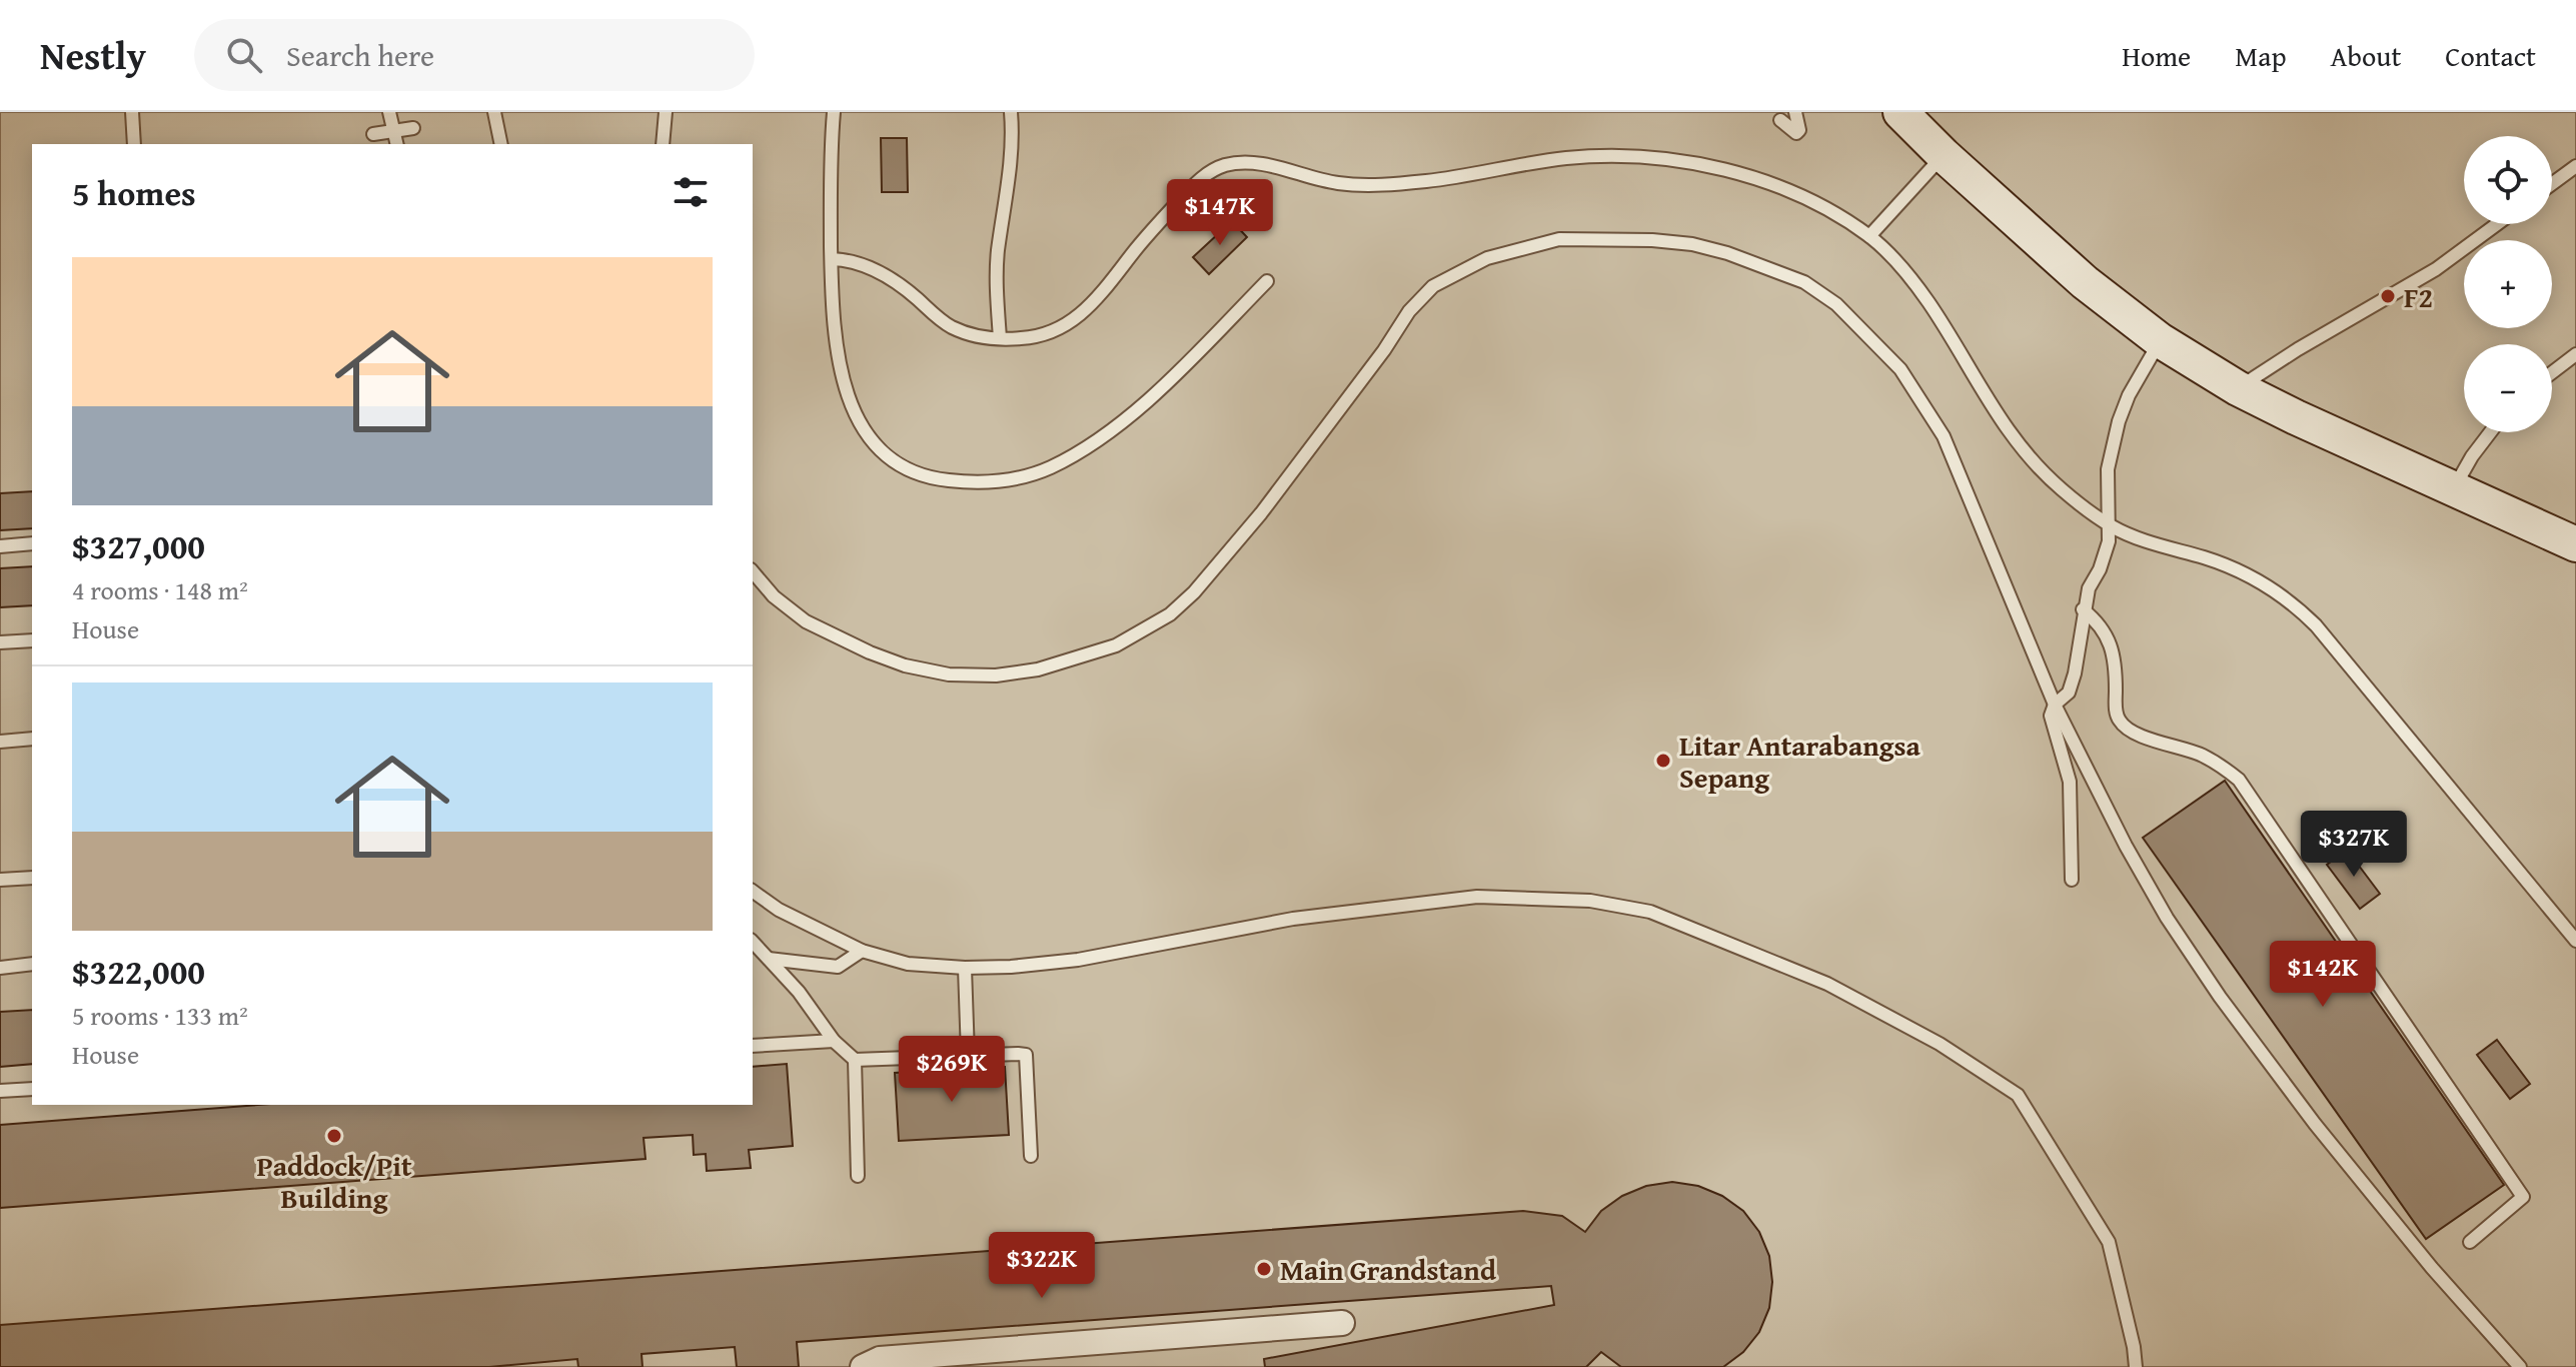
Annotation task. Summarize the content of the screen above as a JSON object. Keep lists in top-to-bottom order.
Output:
{
  "places": [
    "F2",
    "Litar Antarabangsa Sepang",
    "Paddock/Pit Building",
    "Main Grandstand"
  ],
  "page": {
    "header": "Nestly",
    "search": "Search here",
    "nav": [
      "Home",
      "Map",
      "About",
      "Contact"
    ],
    "map_buttons": ["+", "−"],
    "heading": "5 homes",
    "price": [
      "$147K",
      "$327K",
      "$142K",
      "$269K",
      "$322K"
    ],
    "list": [
      {
        "name": "$327,000",
        "note": "4 rooms · 148 m² · House"
      },
      {
        "name": "$322,000",
        "note": "5 rooms · 133 m² · House"
      }
    ]
  }
}
